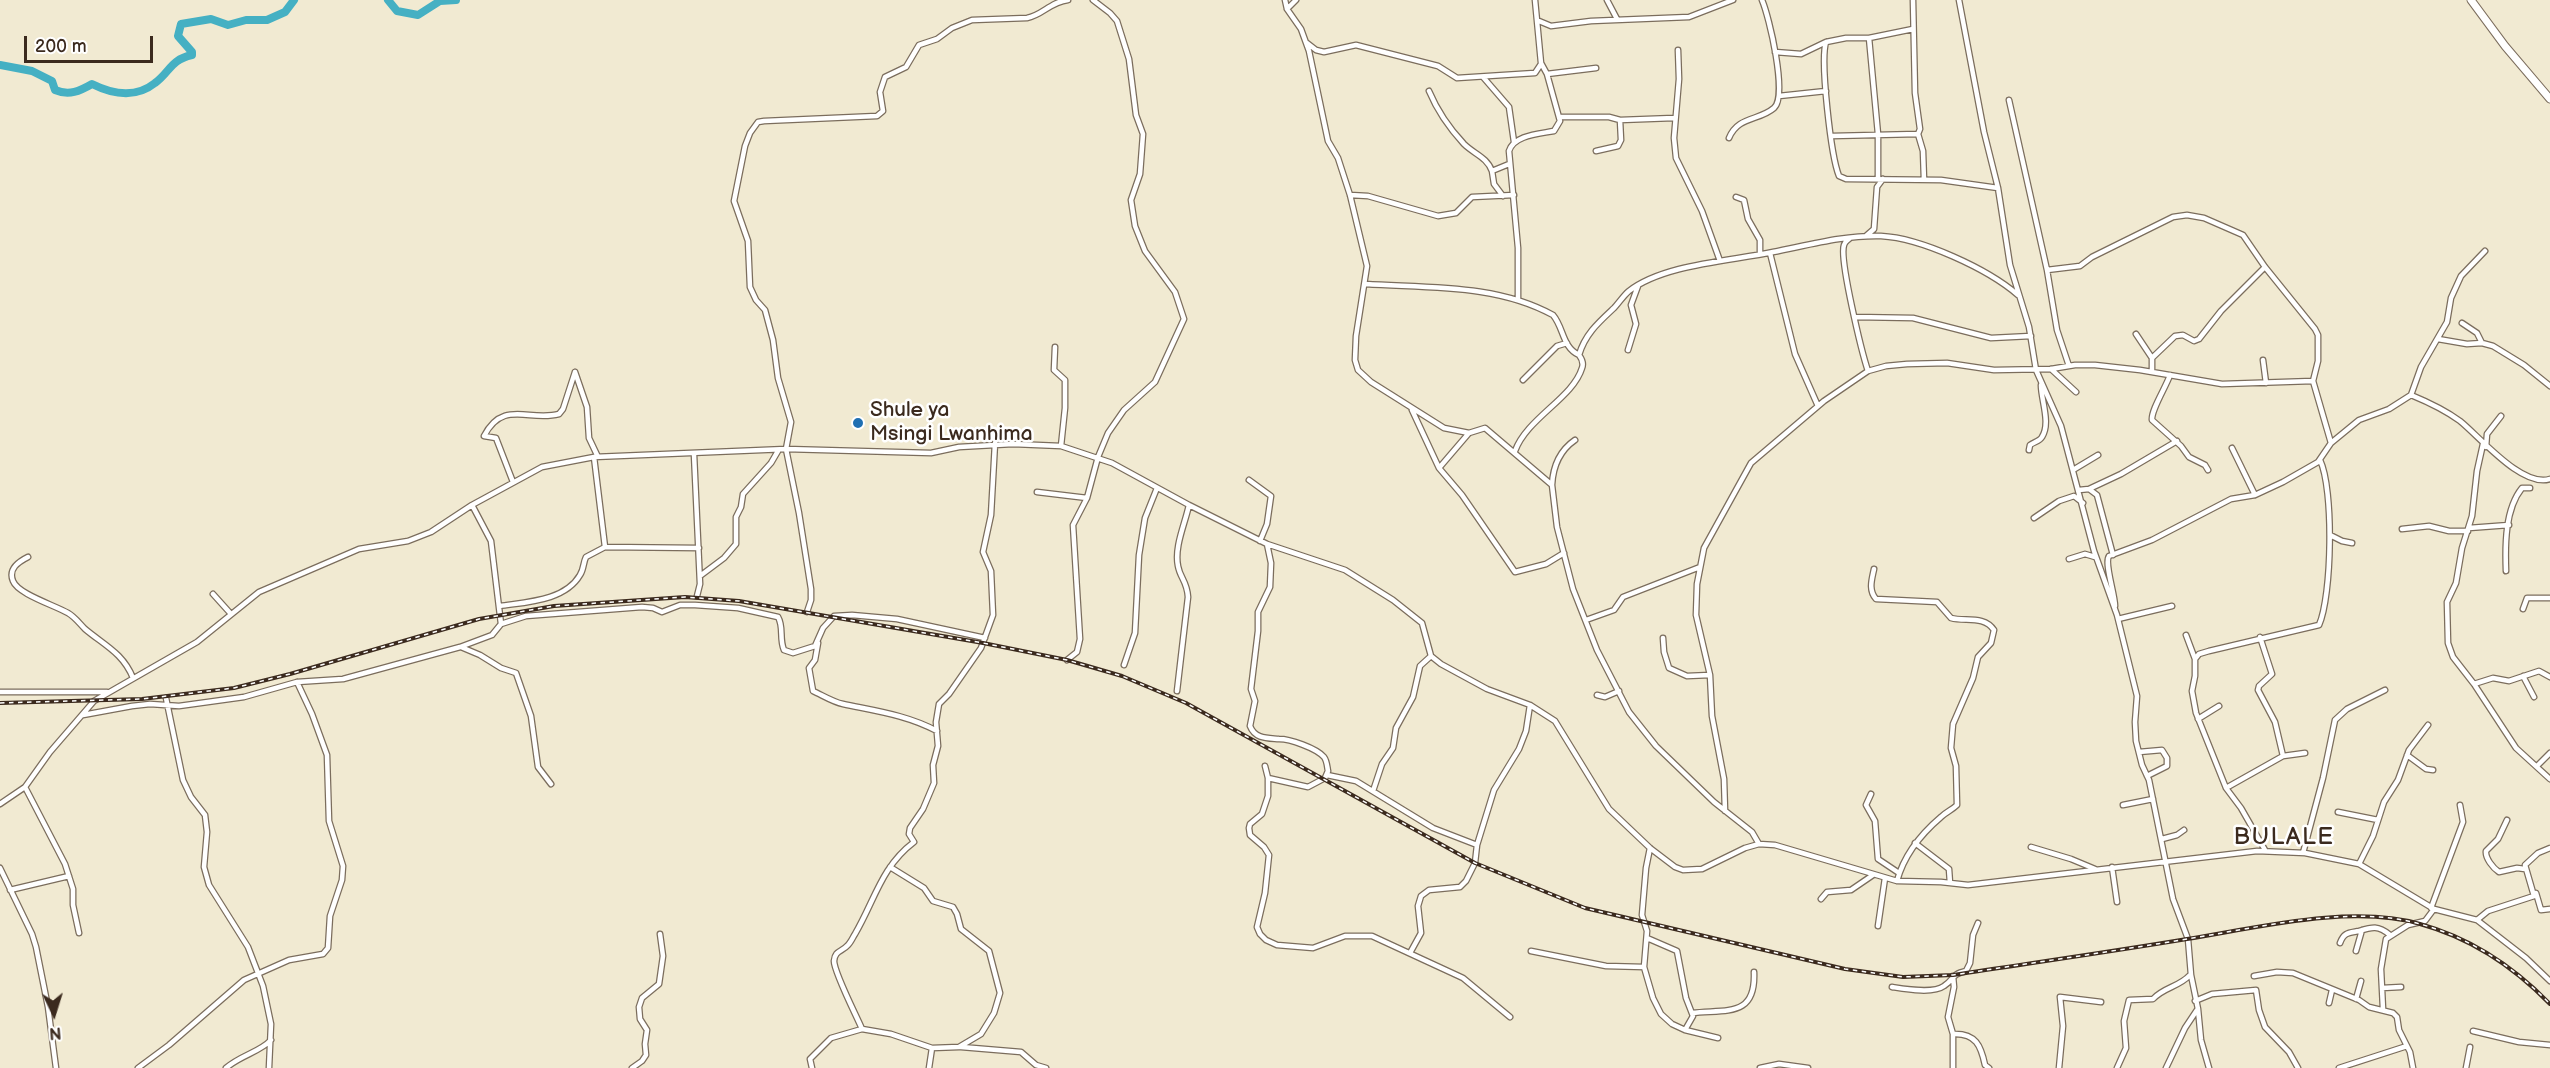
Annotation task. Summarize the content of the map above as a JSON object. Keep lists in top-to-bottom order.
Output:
{
  "districts": ["BULALE"],
  "places": ["Shule ya Msingi Lwanhima"],
  "scale_bar": "200 m",
  "north": "bottom"
}
